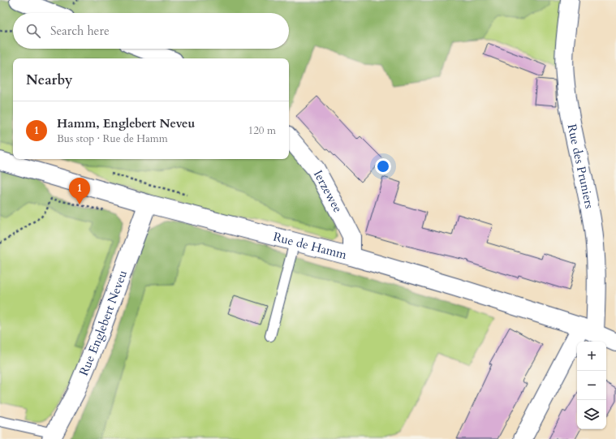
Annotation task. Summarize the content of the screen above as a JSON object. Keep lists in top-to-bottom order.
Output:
{
  "streets": {
    "street": [
      "Rue des Pruniers",
      "Ierzewee",
      "Rue de Hamm",
      "Rue Englebert Neveu"
    ]
  },
  "crossings": [
    ["Rue des Pruniers", "Rue de Hamm"],
    ["Ierzewee", "Rue de Hamm"],
    ["Rue de Hamm", "Rue Englebert Neveu"]
  ],
  "page": {
    "search": "Search here",
    "heading": "Nearby",
    "list": [
      {
        "mark": "1",
        "name": "Hamm, Englebert Neveu",
        "note": "Bus stop · Rue de Hamm",
        "value": "120 m"
      }
    ],
    "pins": "1",
    "map_buttons": ["+", "−"]
  }
}
